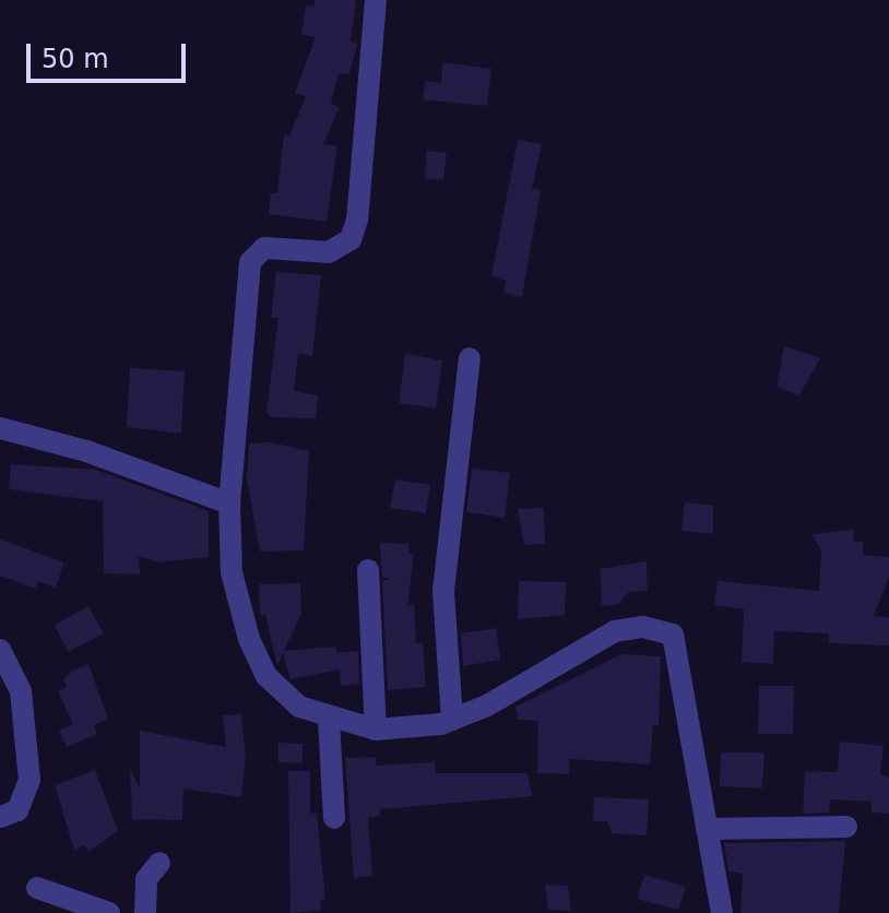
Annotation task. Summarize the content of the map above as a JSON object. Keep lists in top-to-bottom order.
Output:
{
  "scale_bar": "50 m"
}
